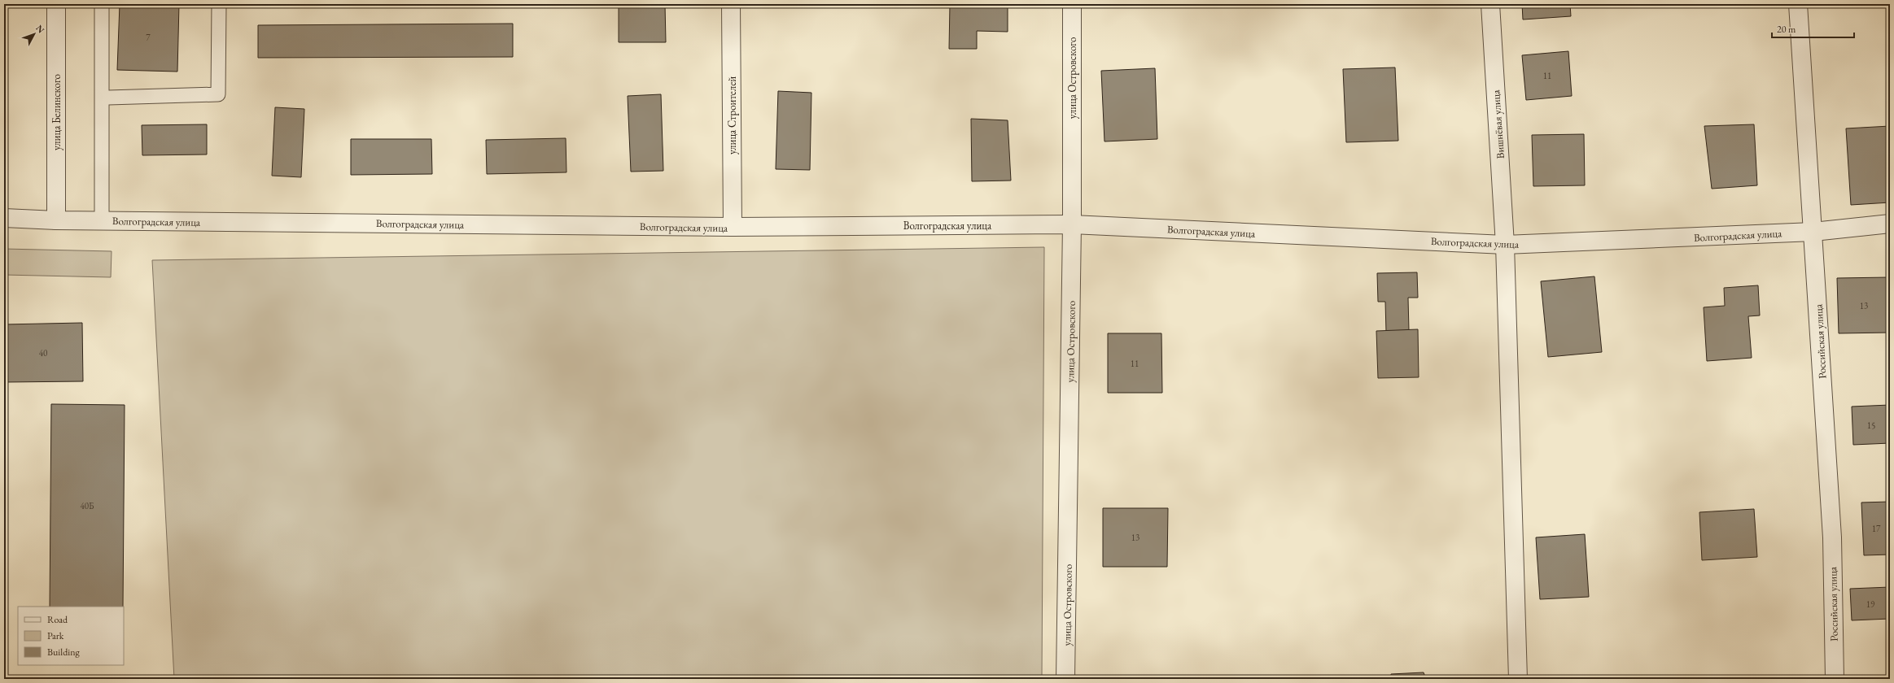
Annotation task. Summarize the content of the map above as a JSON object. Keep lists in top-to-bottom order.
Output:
{
  "streets": {
    "street": [
      "улица Островского",
      "улица Белинского",
      "улица Строителей",
      "Вишнёвая улица",
      "Волгоградская улица",
      "Российская улица"
    ]
  },
  "crossings": [
    ["улица Островского", "Волгоградская улица"],
    ["улица Белинского", "Волгоградская улица"],
    ["улица Строителей", "Волгоградская улица"],
    ["Вишнёвая улица", "Волгоградская улица"],
    ["Волгоградская улица", "Российская улица"]
  ],
  "house_numbers": [
    "7",
    "11",
    "13",
    "40",
    "11",
    "15",
    "40Б",
    "17",
    "13",
    "19"
  ],
  "legend": ["Road", "Park", "Building"],
  "scale_bar": "20 m",
  "north": "top right"
}
